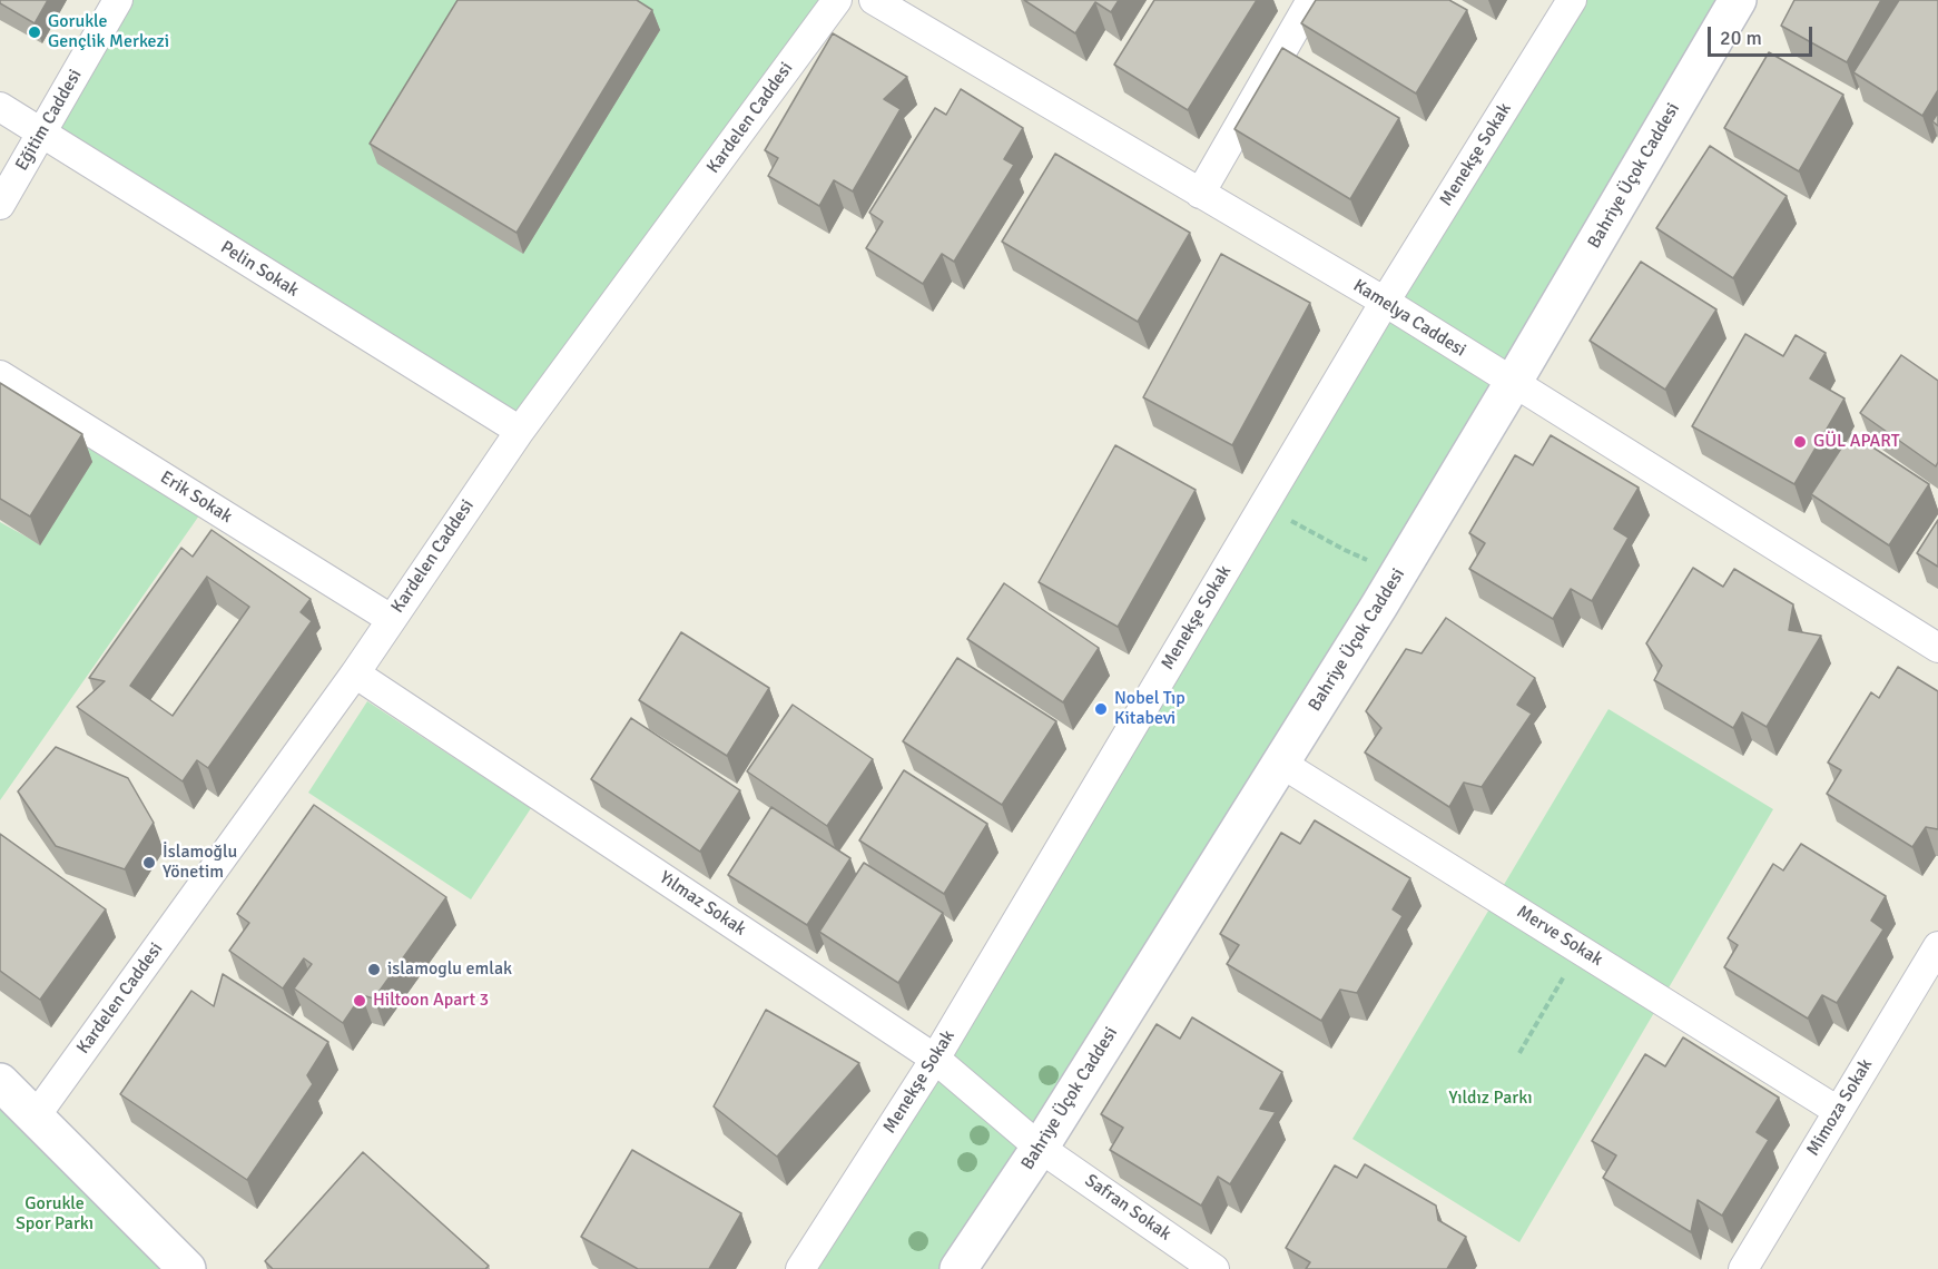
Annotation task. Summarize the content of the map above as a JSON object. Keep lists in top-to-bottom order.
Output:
{
  "streets": {
    "main road": ["Bahriye Üçok Caddesi"],
    "street": [
      "Kardelen Caddesi",
      "Eğitim Caddesi",
      "Menekşe Sokak",
      "Pelin Sokak",
      "Kamelya Caddesi",
      "Erik Sokak",
      "Yılmaz Sokak",
      "Merve Sokak",
      "Mimoza Sokak",
      "Safran Sokak"
    ]
  },
  "crossings": [
    ["Kardelen Caddesi", "Pelin Sokak"],
    ["Kardelen Caddesi", "Erik Sokak"],
    ["Kardelen Caddesi", "Yılmaz Sokak"],
    ["Eğitim Caddesi", "Pelin Sokak"],
    ["Menekşe Sokak", "Kamelya Caddesi"],
    ["Menekşe Sokak", "Yılmaz Sokak"],
    ["Bahriye Üçok Caddesi", "Kamelya Caddesi"],
    ["Bahriye Üçok Caddesi", "Yılmaz Sokak"],
    ["Bahriye Üçok Caddesi", "Merve Sokak"],
    ["Bahriye Üçok Caddesi", "Safran Sokak"],
    ["Yılmaz Sokak", "Safran Sokak"],
    ["Merve Sokak", "Mimoza Sokak"]
  ],
  "parks": ["Yıldız Parkı", "Gorukle Spor Parkı"],
  "places": [
    "Gorukle Gençlik Merkezi",
    "GÜL APART",
    "Nobel Tıp Kitabevi",
    "İslamoğlu Yönetim",
    "islamoglu emlak",
    "Hiltoon Apart 3"
  ],
  "scale_bar": "20 m"
}
